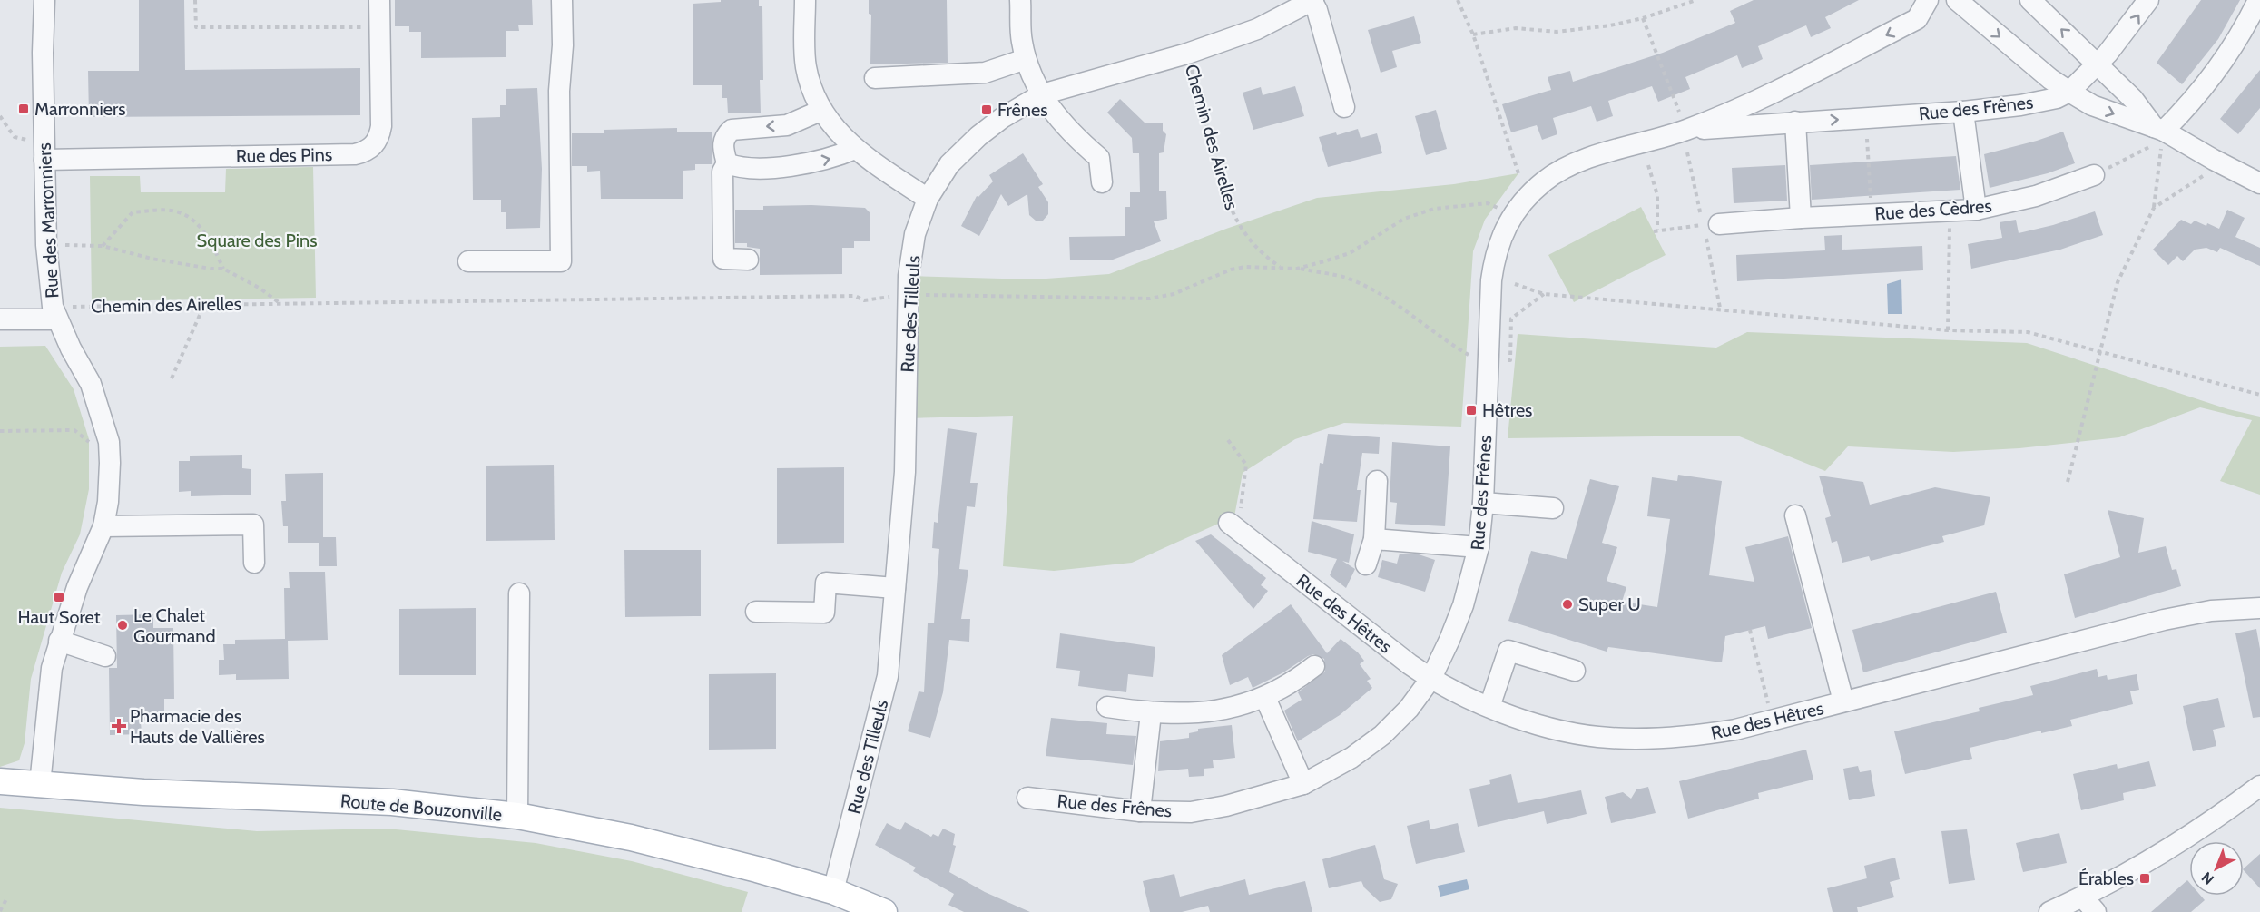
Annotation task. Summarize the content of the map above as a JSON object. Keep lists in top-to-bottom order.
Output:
{
  "streets": {
    "main road": ["Route de Bouzonville"],
    "street": [
      "Rue des Frênes",
      "Rue des Pins",
      "Rue des Cèdres",
      "Rue des Marronniers",
      "Rue des Tilleuls",
      "Rue des Hêtres"
    ],
    "path": ["Chemin des Airelles"]
  },
  "crossings": [
    ["Rue des Frênes", "Rue des Hêtres"],
    ["Chemin des Airelles", "Rue des Marronniers"],
    ["Chemin des Airelles", "Rue des Tilleuls"],
    ["Rue des Pins", "Rue des Marronniers"],
    ["Rue des Marronniers", "Route de Bouzonville"],
    ["Rue des Tilleuls", "Route de Bouzonville"]
  ],
  "parks": ["Square des Pins"],
  "places": {
    "transit": [
      "Marronniers",
      "Frênes",
      "Hêtres",
      "Haut Soret",
      "Érables"
    ],
    "other": ["Super U", "Le Chalet Gourmand"],
    "health": ["Pharmacie des Hauts de Vallières"]
  },
  "north": "bottom left"
}
